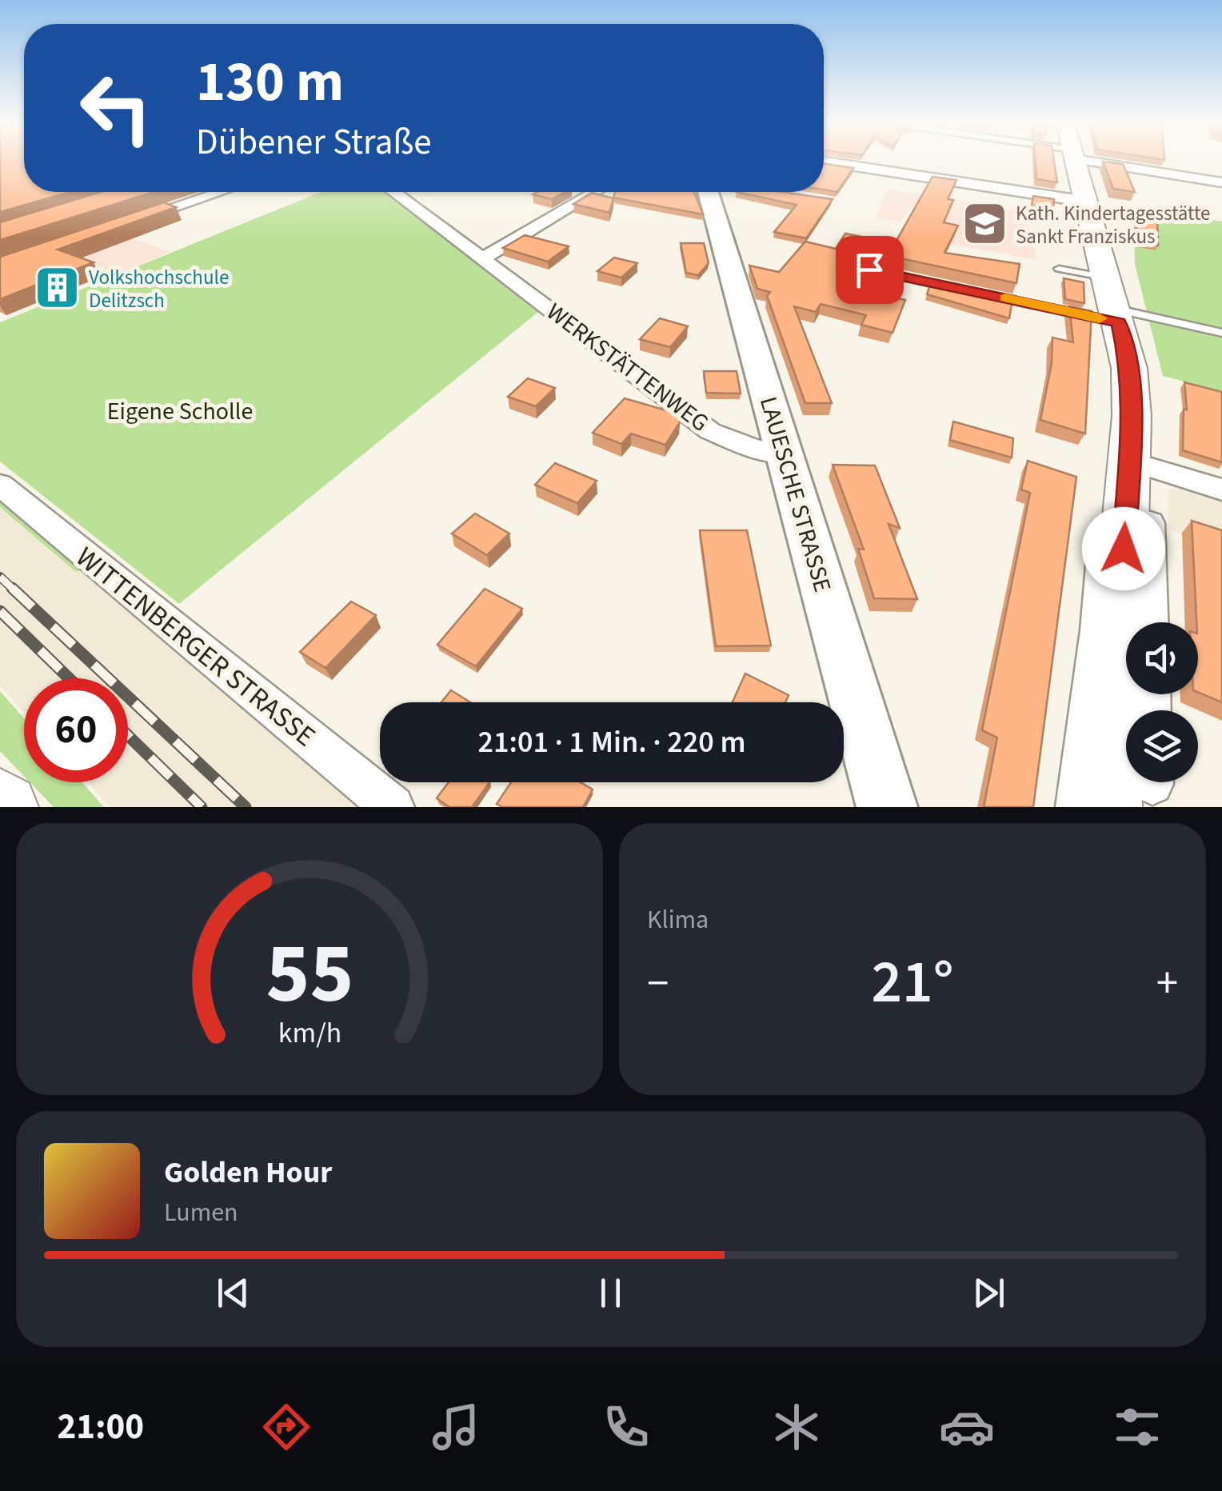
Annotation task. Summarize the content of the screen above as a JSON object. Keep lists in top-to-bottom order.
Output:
{
  "streets": {
    "street": ["WERKSTÄTTENWEG", "LAUESCHE STRASSE", "WITTENBERGER STRASSE"]
  },
  "crossings": [
    ["WERKSTÄTTENWEG", "LAUESCHE STRASSE"]
  ],
  "parks": ["Eigene Scholle"],
  "places": {
    "school or university": ["Kath. Kindertagesstätte Sankt Franziskus"],
    "building": ["Volkshochschule Delitzsch"]
  },
  "page": {
    "turn": ["130 m", "Dübener Straße"],
    "limit": "60",
    "trip": "21:01 · 1 Min. · 220 m",
    "tile": "Klima",
    "heat": ["−", "21°", "+"],
    "song": ["Golden Hour", "Lumen"],
    "tabs": "21:00",
    "gauge": ["55", "km/h"]
  }
}
